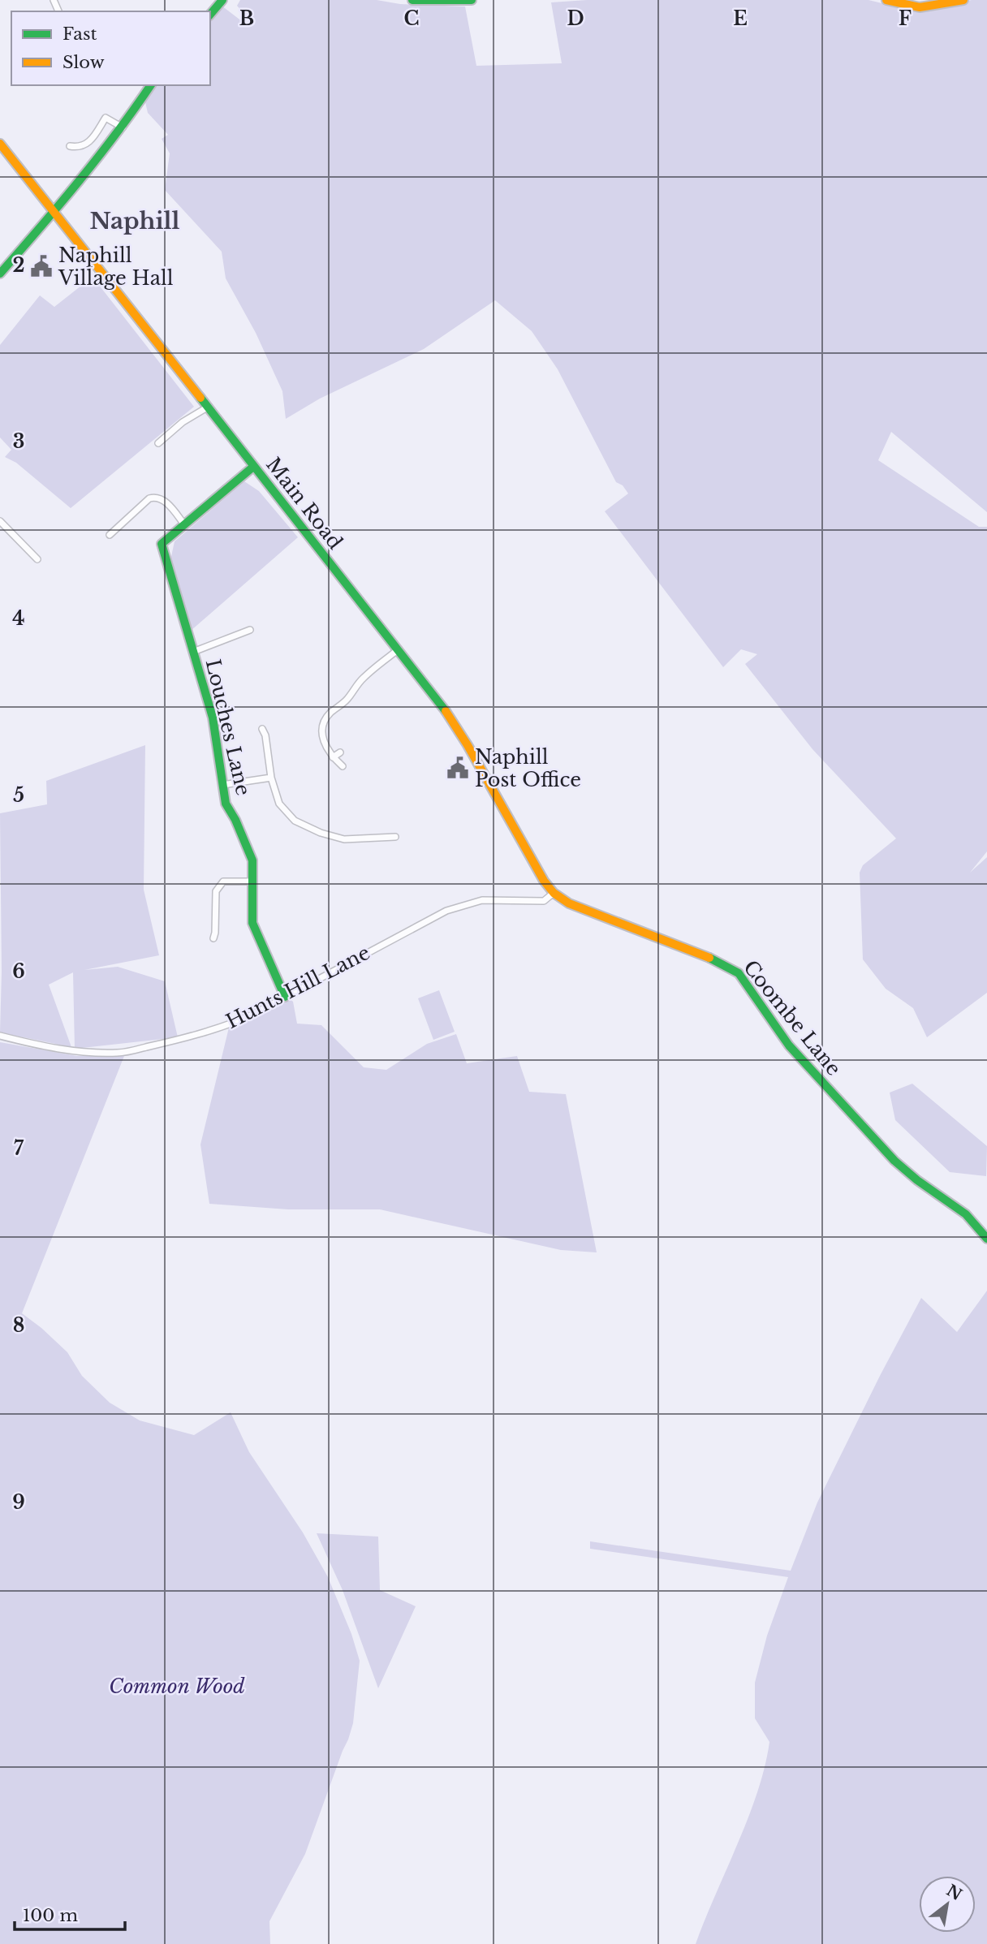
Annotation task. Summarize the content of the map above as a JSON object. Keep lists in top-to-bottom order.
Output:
{
  "streets": {
    "street": [
      "Main Road",
      "Louches Lane",
      "Hunts Hill Lane",
      "Coombe Lane"
    ]
  },
  "crossings": [
    ["Main Road", "Louches Lane"],
    ["Main Road", "Hunts Hill Lane"],
    ["Main Road", "Coombe Lane"],
    ["Louches Lane", "Hunts Hill Lane"],
    ["Hunts Hill Lane", "Coombe Lane"]
  ],
  "districts": ["Naphill"],
  "parks": ["Common Wood"],
  "places": {
    "public building": ["Naphill Village Hall", "Naphill Post Office"]
  },
  "legend": ["Fast", "Slow"],
  "scale_bar": "100 m",
  "north": "top right",
  "grid": {
    "columns": [
      "B",
      "C",
      "D",
      "E",
      "F"
    ],
    "rows": [
      "2",
      "3",
      "4",
      "5",
      "6",
      "7",
      "8",
      "9"
    ]
  }
}
